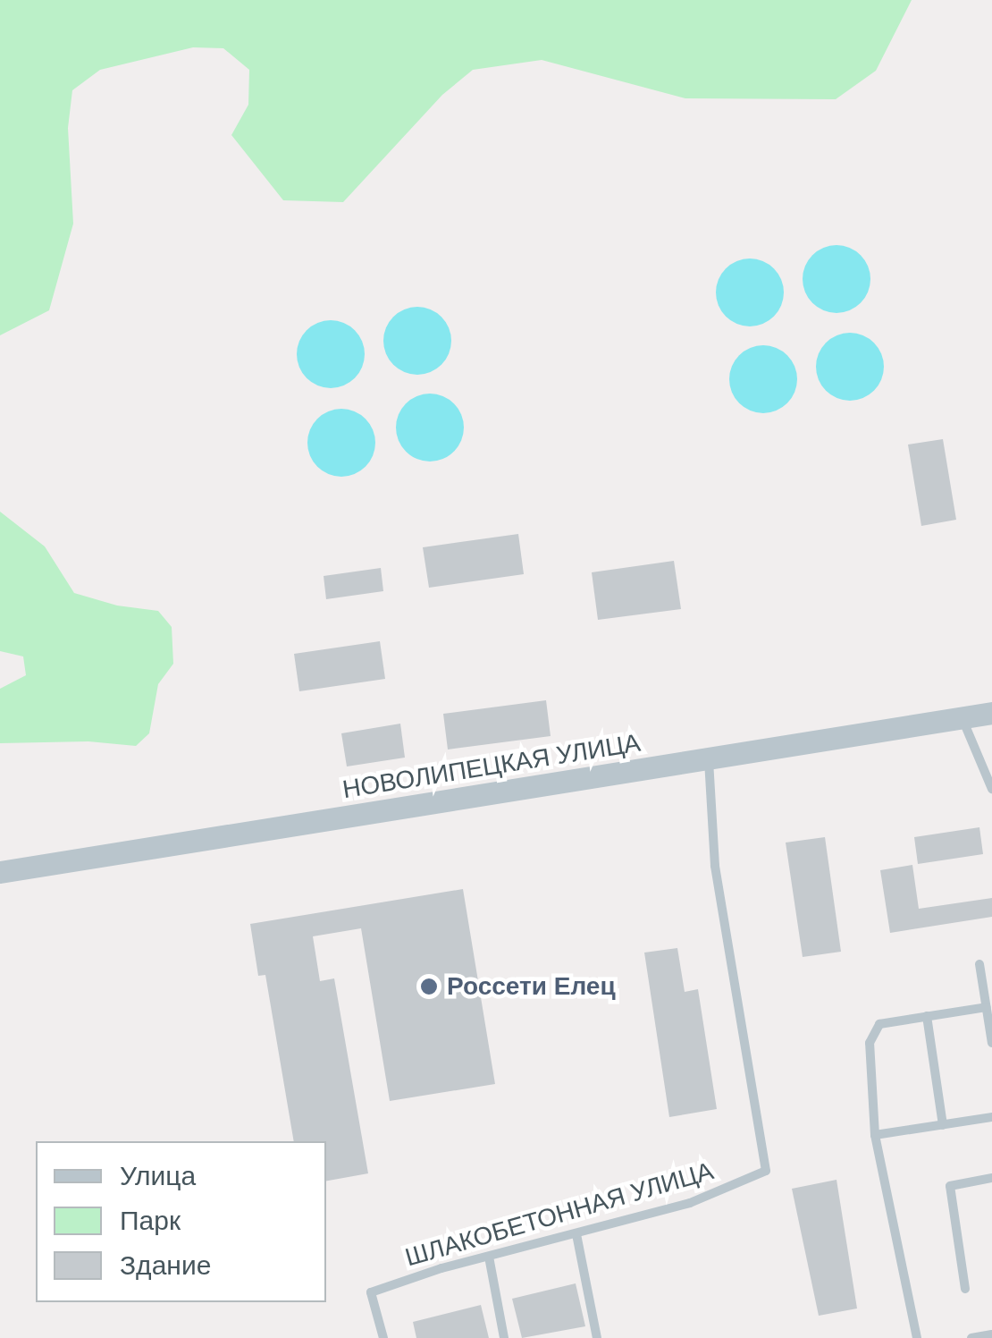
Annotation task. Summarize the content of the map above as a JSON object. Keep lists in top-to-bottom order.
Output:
{
  "streets": {
    "street": ["НОВОЛИПЕЦКАЯ УЛИЦА"],
    "lane": ["ШЛАКОБЕТОННАЯ УЛИЦА"]
  },
  "crossings": [
    ["НОВОЛИПЕЦКАЯ УЛИЦА", "ШЛАКОБЕТОННАЯ УЛИЦА"]
  ],
  "places": ["Россети Елец"],
  "legend": ["Улица", "Парк", "Здание"]
}
